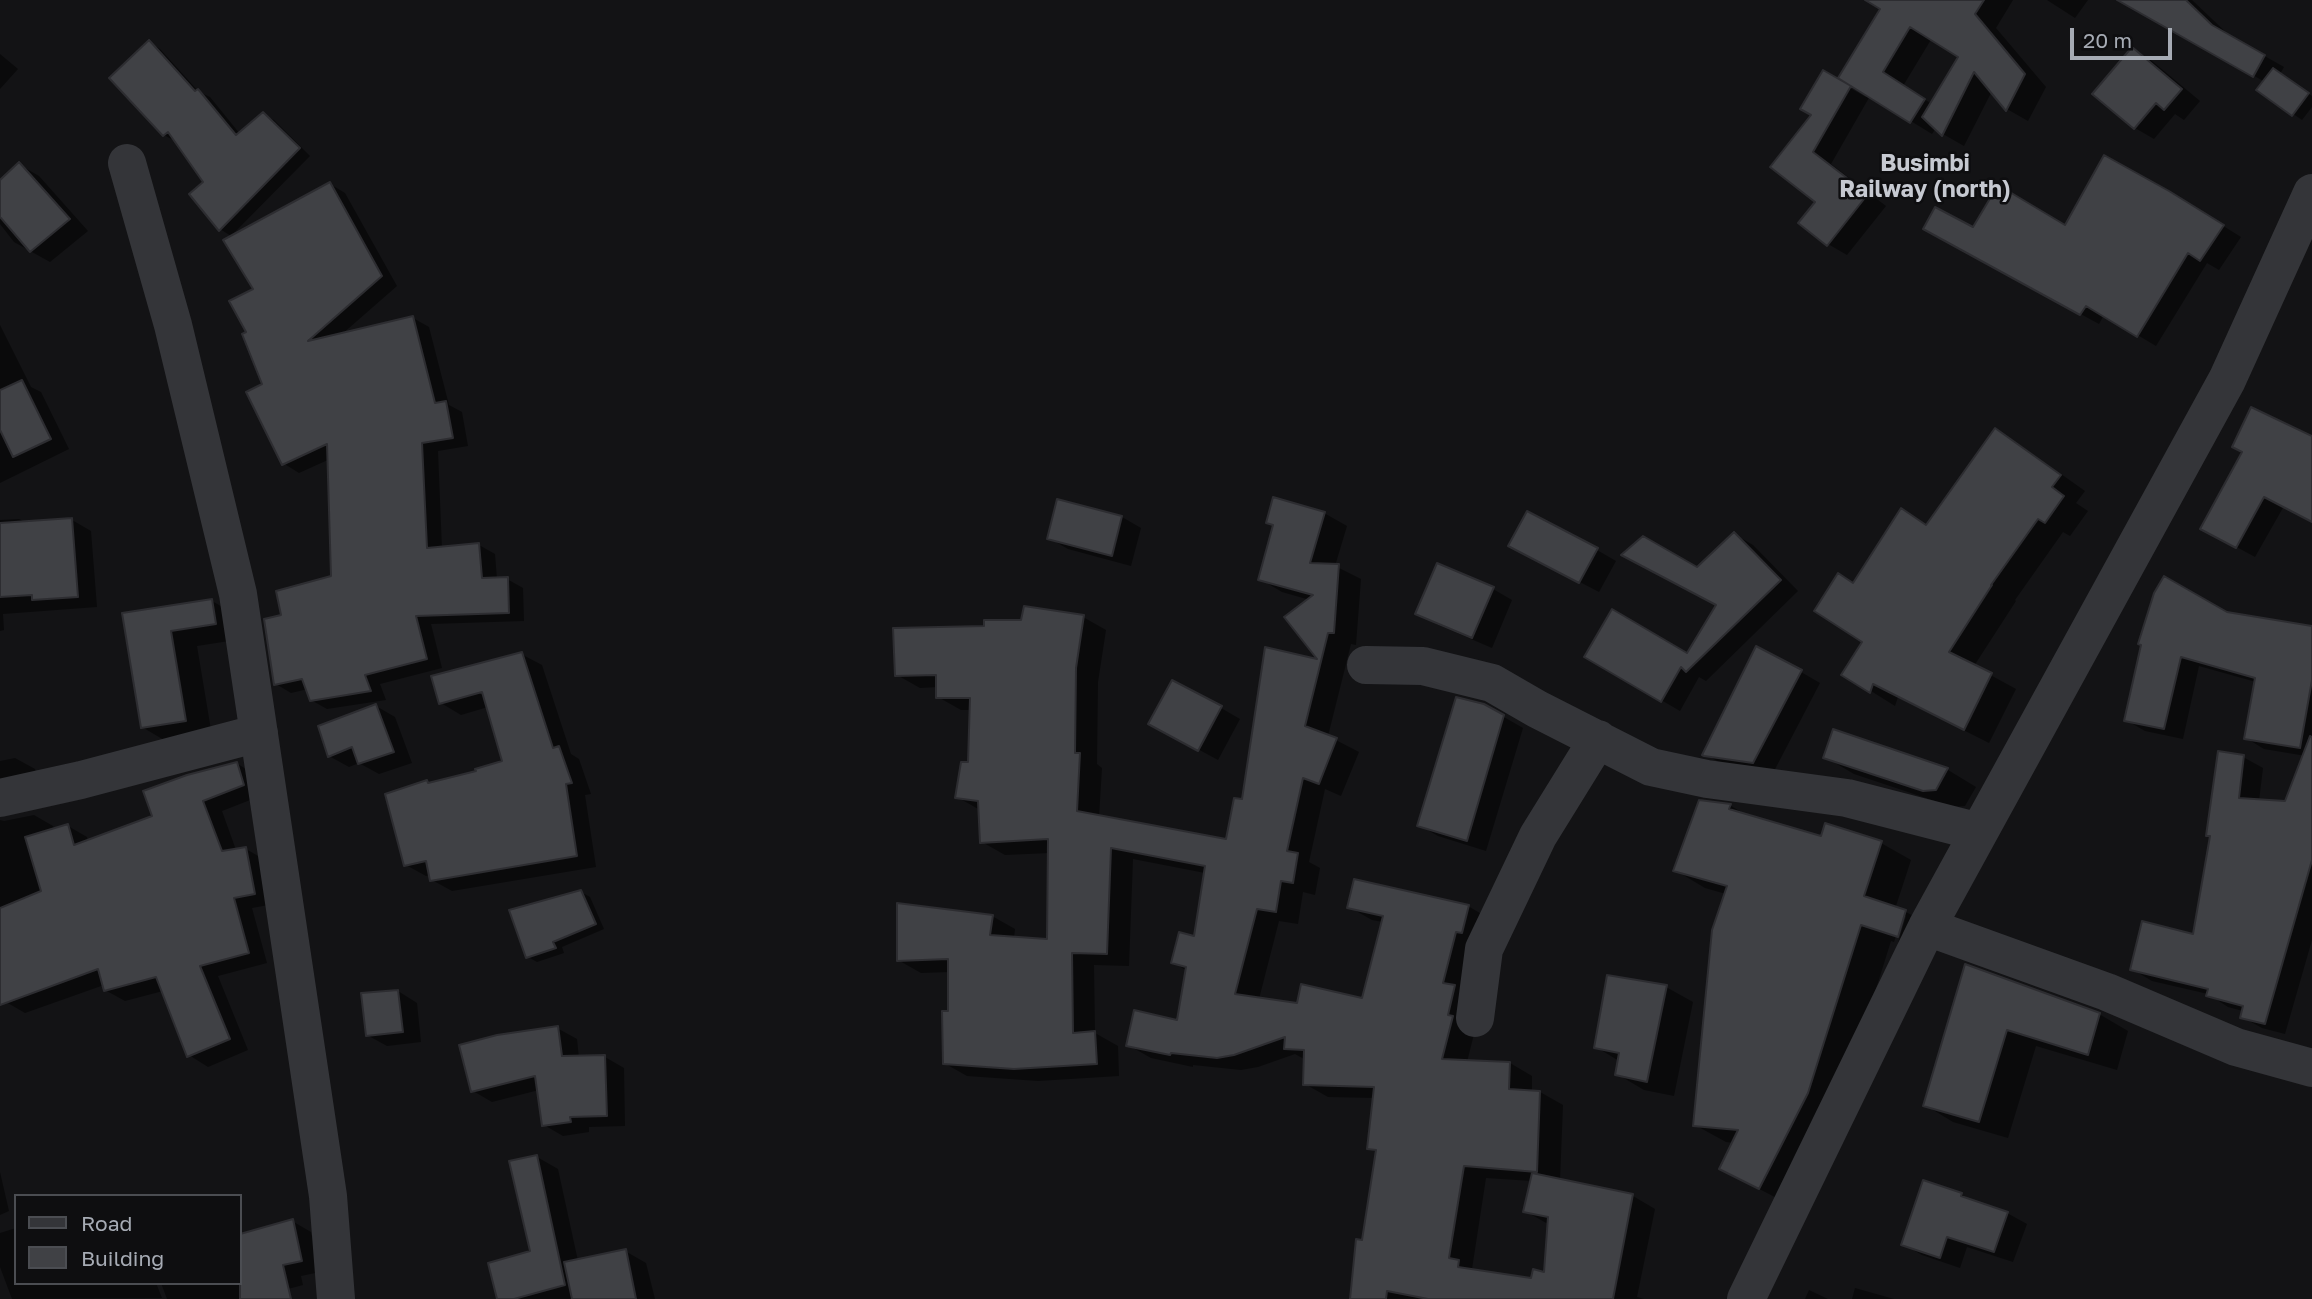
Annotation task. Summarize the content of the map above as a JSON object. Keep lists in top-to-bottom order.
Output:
{
  "districts": ["Busimbi Railway (north)"],
  "legend": ["Road", "Building"],
  "scale_bar": "20 m"
}
